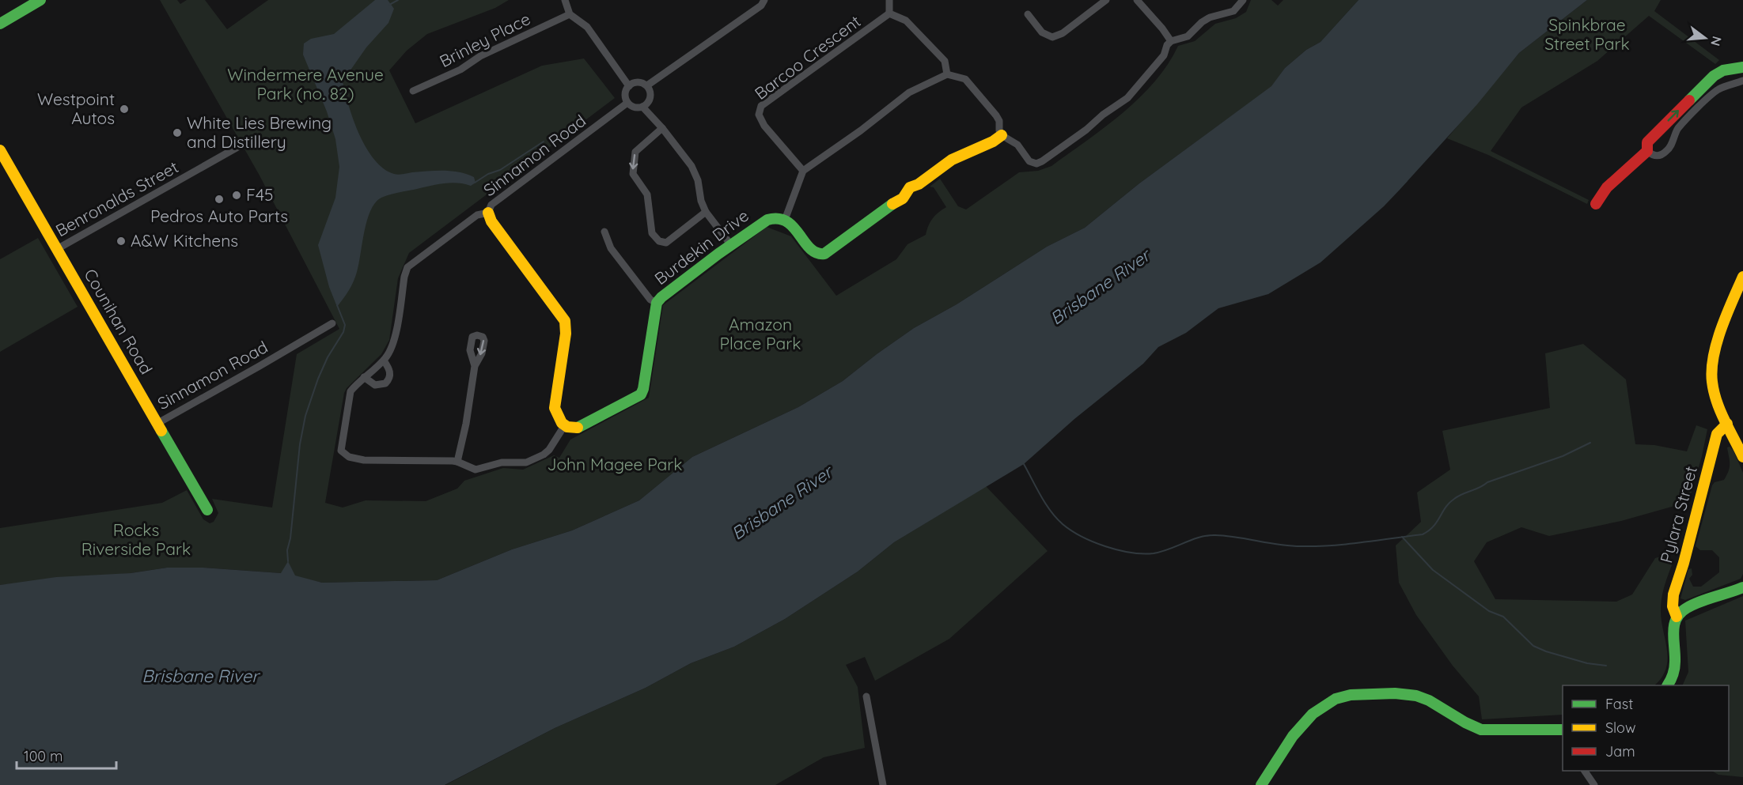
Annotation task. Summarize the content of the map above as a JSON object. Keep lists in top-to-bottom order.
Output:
{
  "streets": {
    "street": [
      "Brinley Place",
      "Barcoo Crescent",
      "Sinnamon Road",
      "Benronalds Street",
      "Burdekin Drive",
      "Counihan Road",
      "Pylara Street"
    ]
  },
  "crossings": [
    ["Sinnamon Road", "Counihan Road"],
    ["Benronalds Street", "Counihan Road"]
  ],
  "water": ["Brisbane River"],
  "parks": [
    "Spinkbrae Street Park",
    "Windermere Avenue Park (no. 82)",
    "Amazon Place Park",
    "John Magee Park",
    "Rocks Riverside Park"
  ],
  "places": [
    "Westpoint Autos",
    "White Lies Brewing and Distillery",
    "F45",
    "Pedros Auto Parts",
    "A&W Kitchens"
  ],
  "legend": ["Fast", "Slow", "Jam"],
  "scale_bar": "100 m",
  "north": "right"
}
